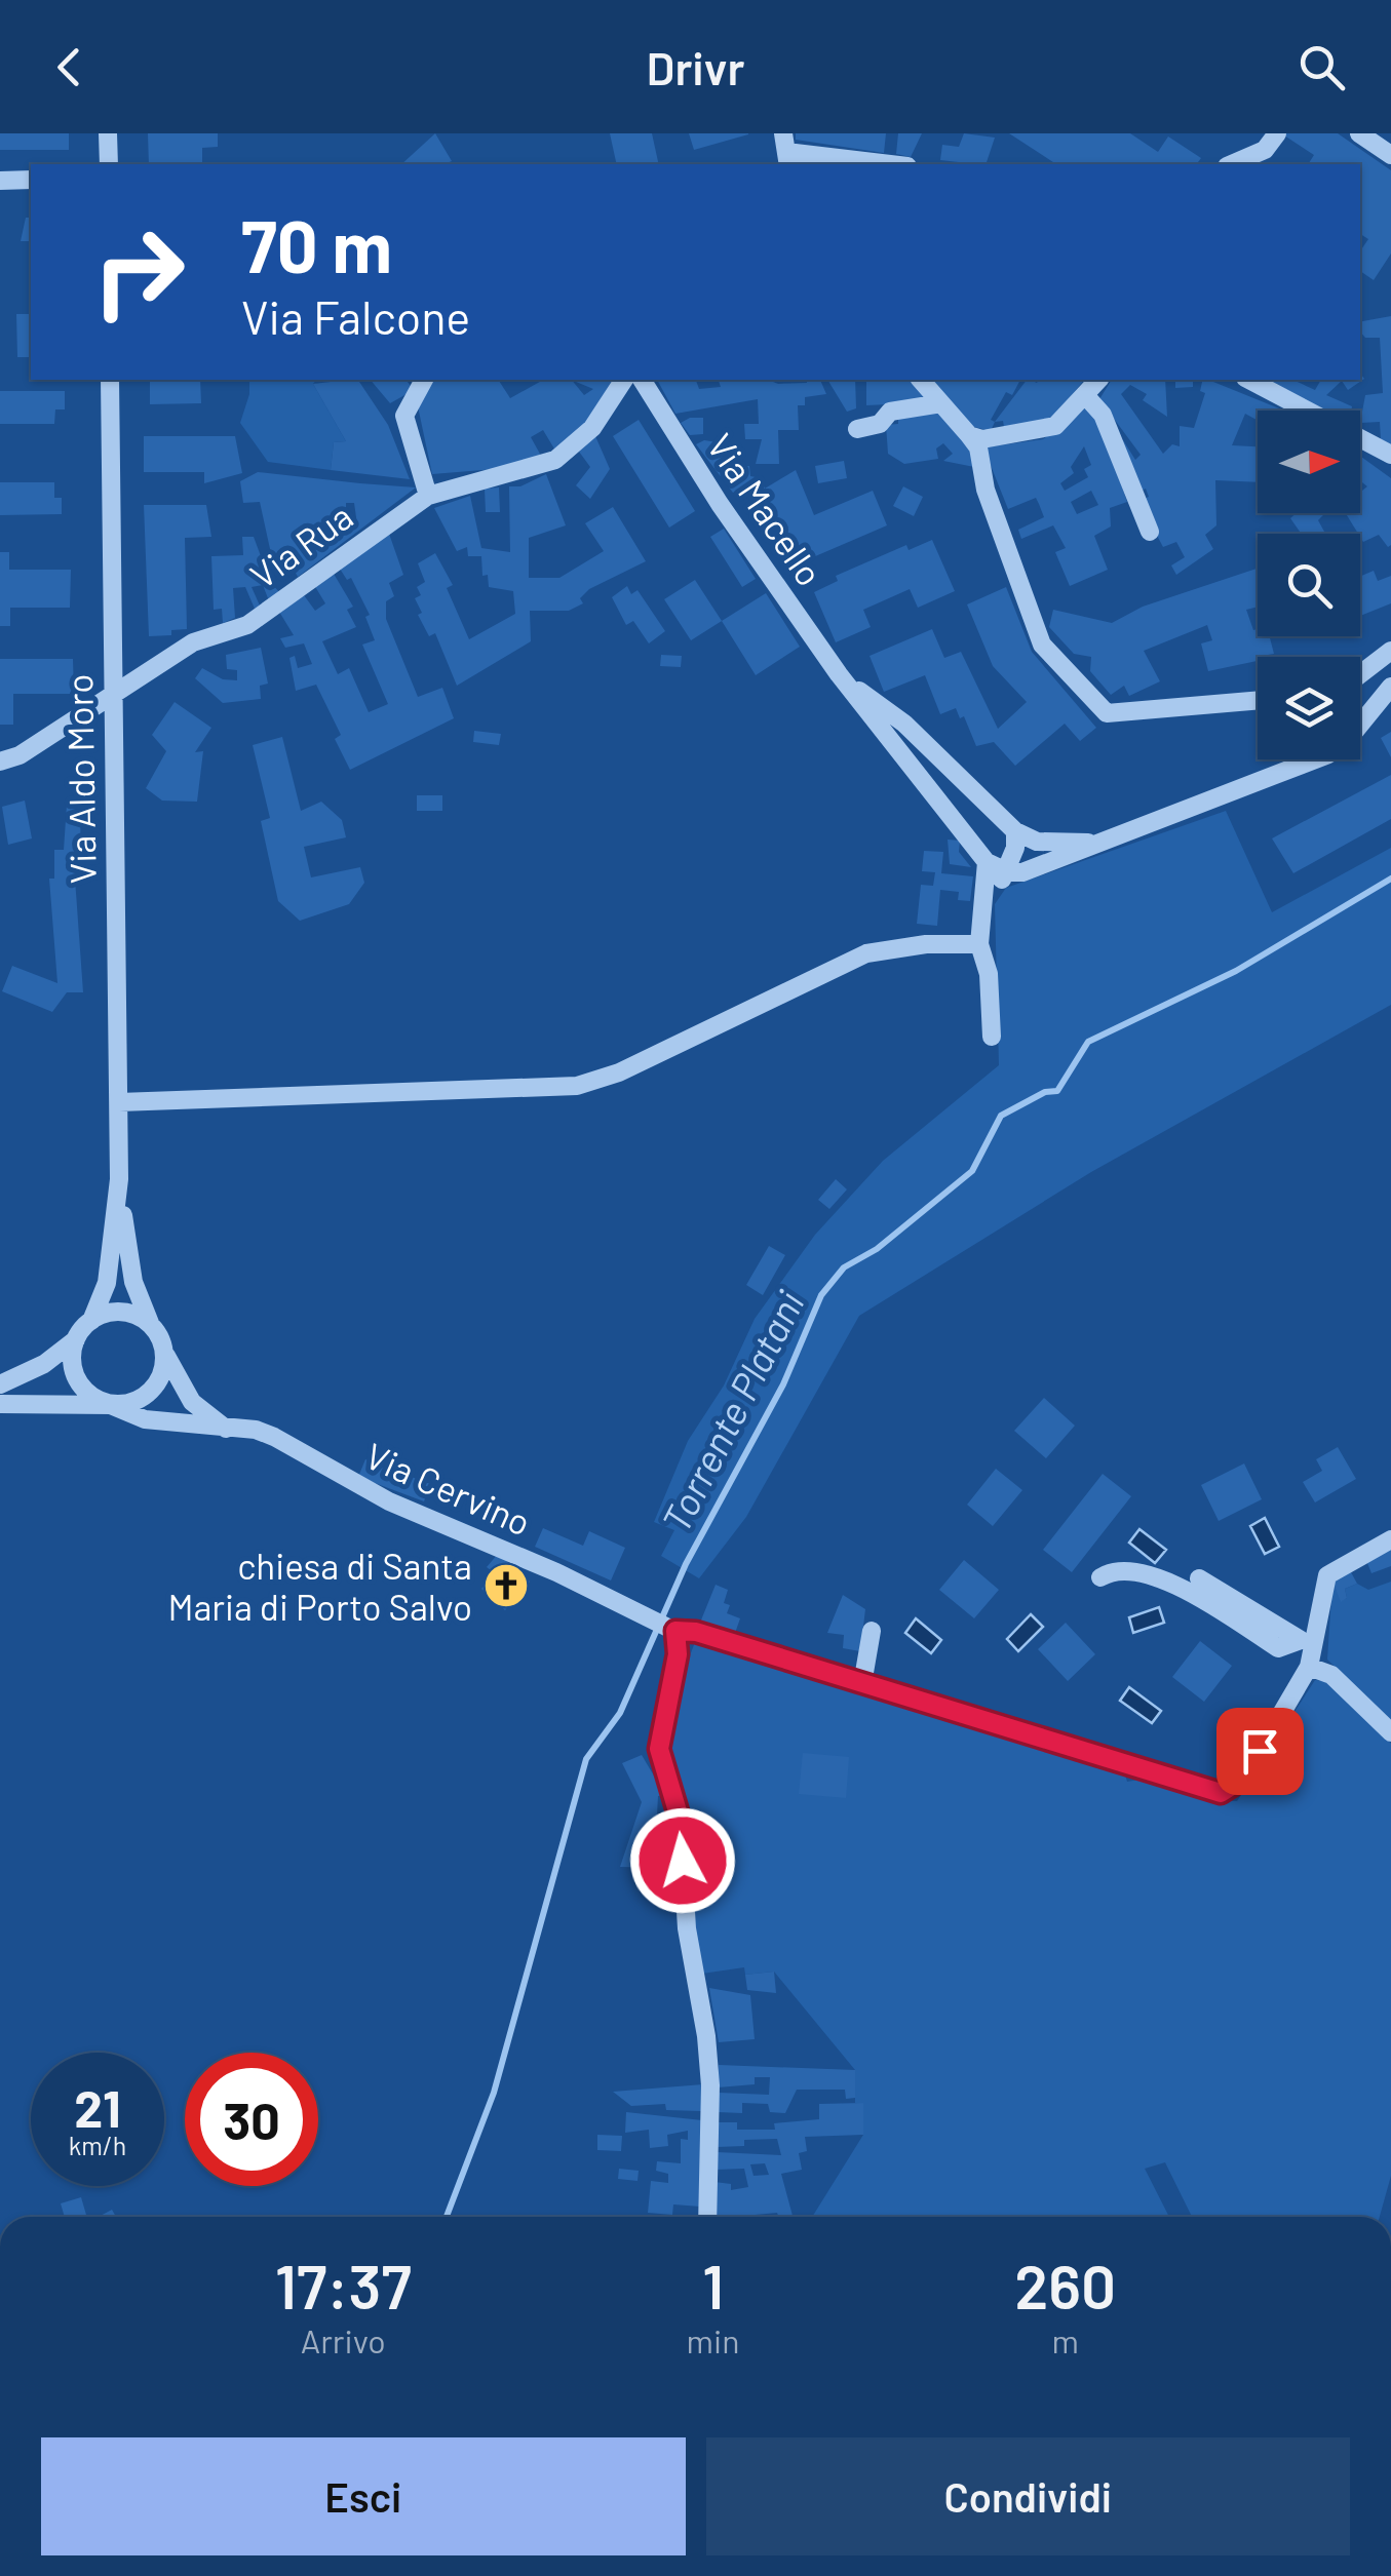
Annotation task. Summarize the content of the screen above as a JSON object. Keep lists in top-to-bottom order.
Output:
{
  "streets": {
    "street": [
      "Via Macello",
      "Via Rua",
      "Via Aldo Moro",
      "Via Cervino"
    ]
  },
  "crossings": [
    ["Via Rua", "Via Aldo Moro"]
  ],
  "water": ["Torrente Platani"],
  "places": {
    "church": ["chiesa di Santa Maria di Porto Salvo"]
  },
  "north": "right",
  "page": {
    "header": "Drivr",
    "turn": ["70 m", "Via Falcone"],
    "speed": "21 km/h",
    "limit": "30",
    "eta": [
      "17:37",
      "Arrivo",
      "1",
      "min",
      "260",
      "m"
    ],
    "buttons": ["Esci", "Condividi"]
  }
}
